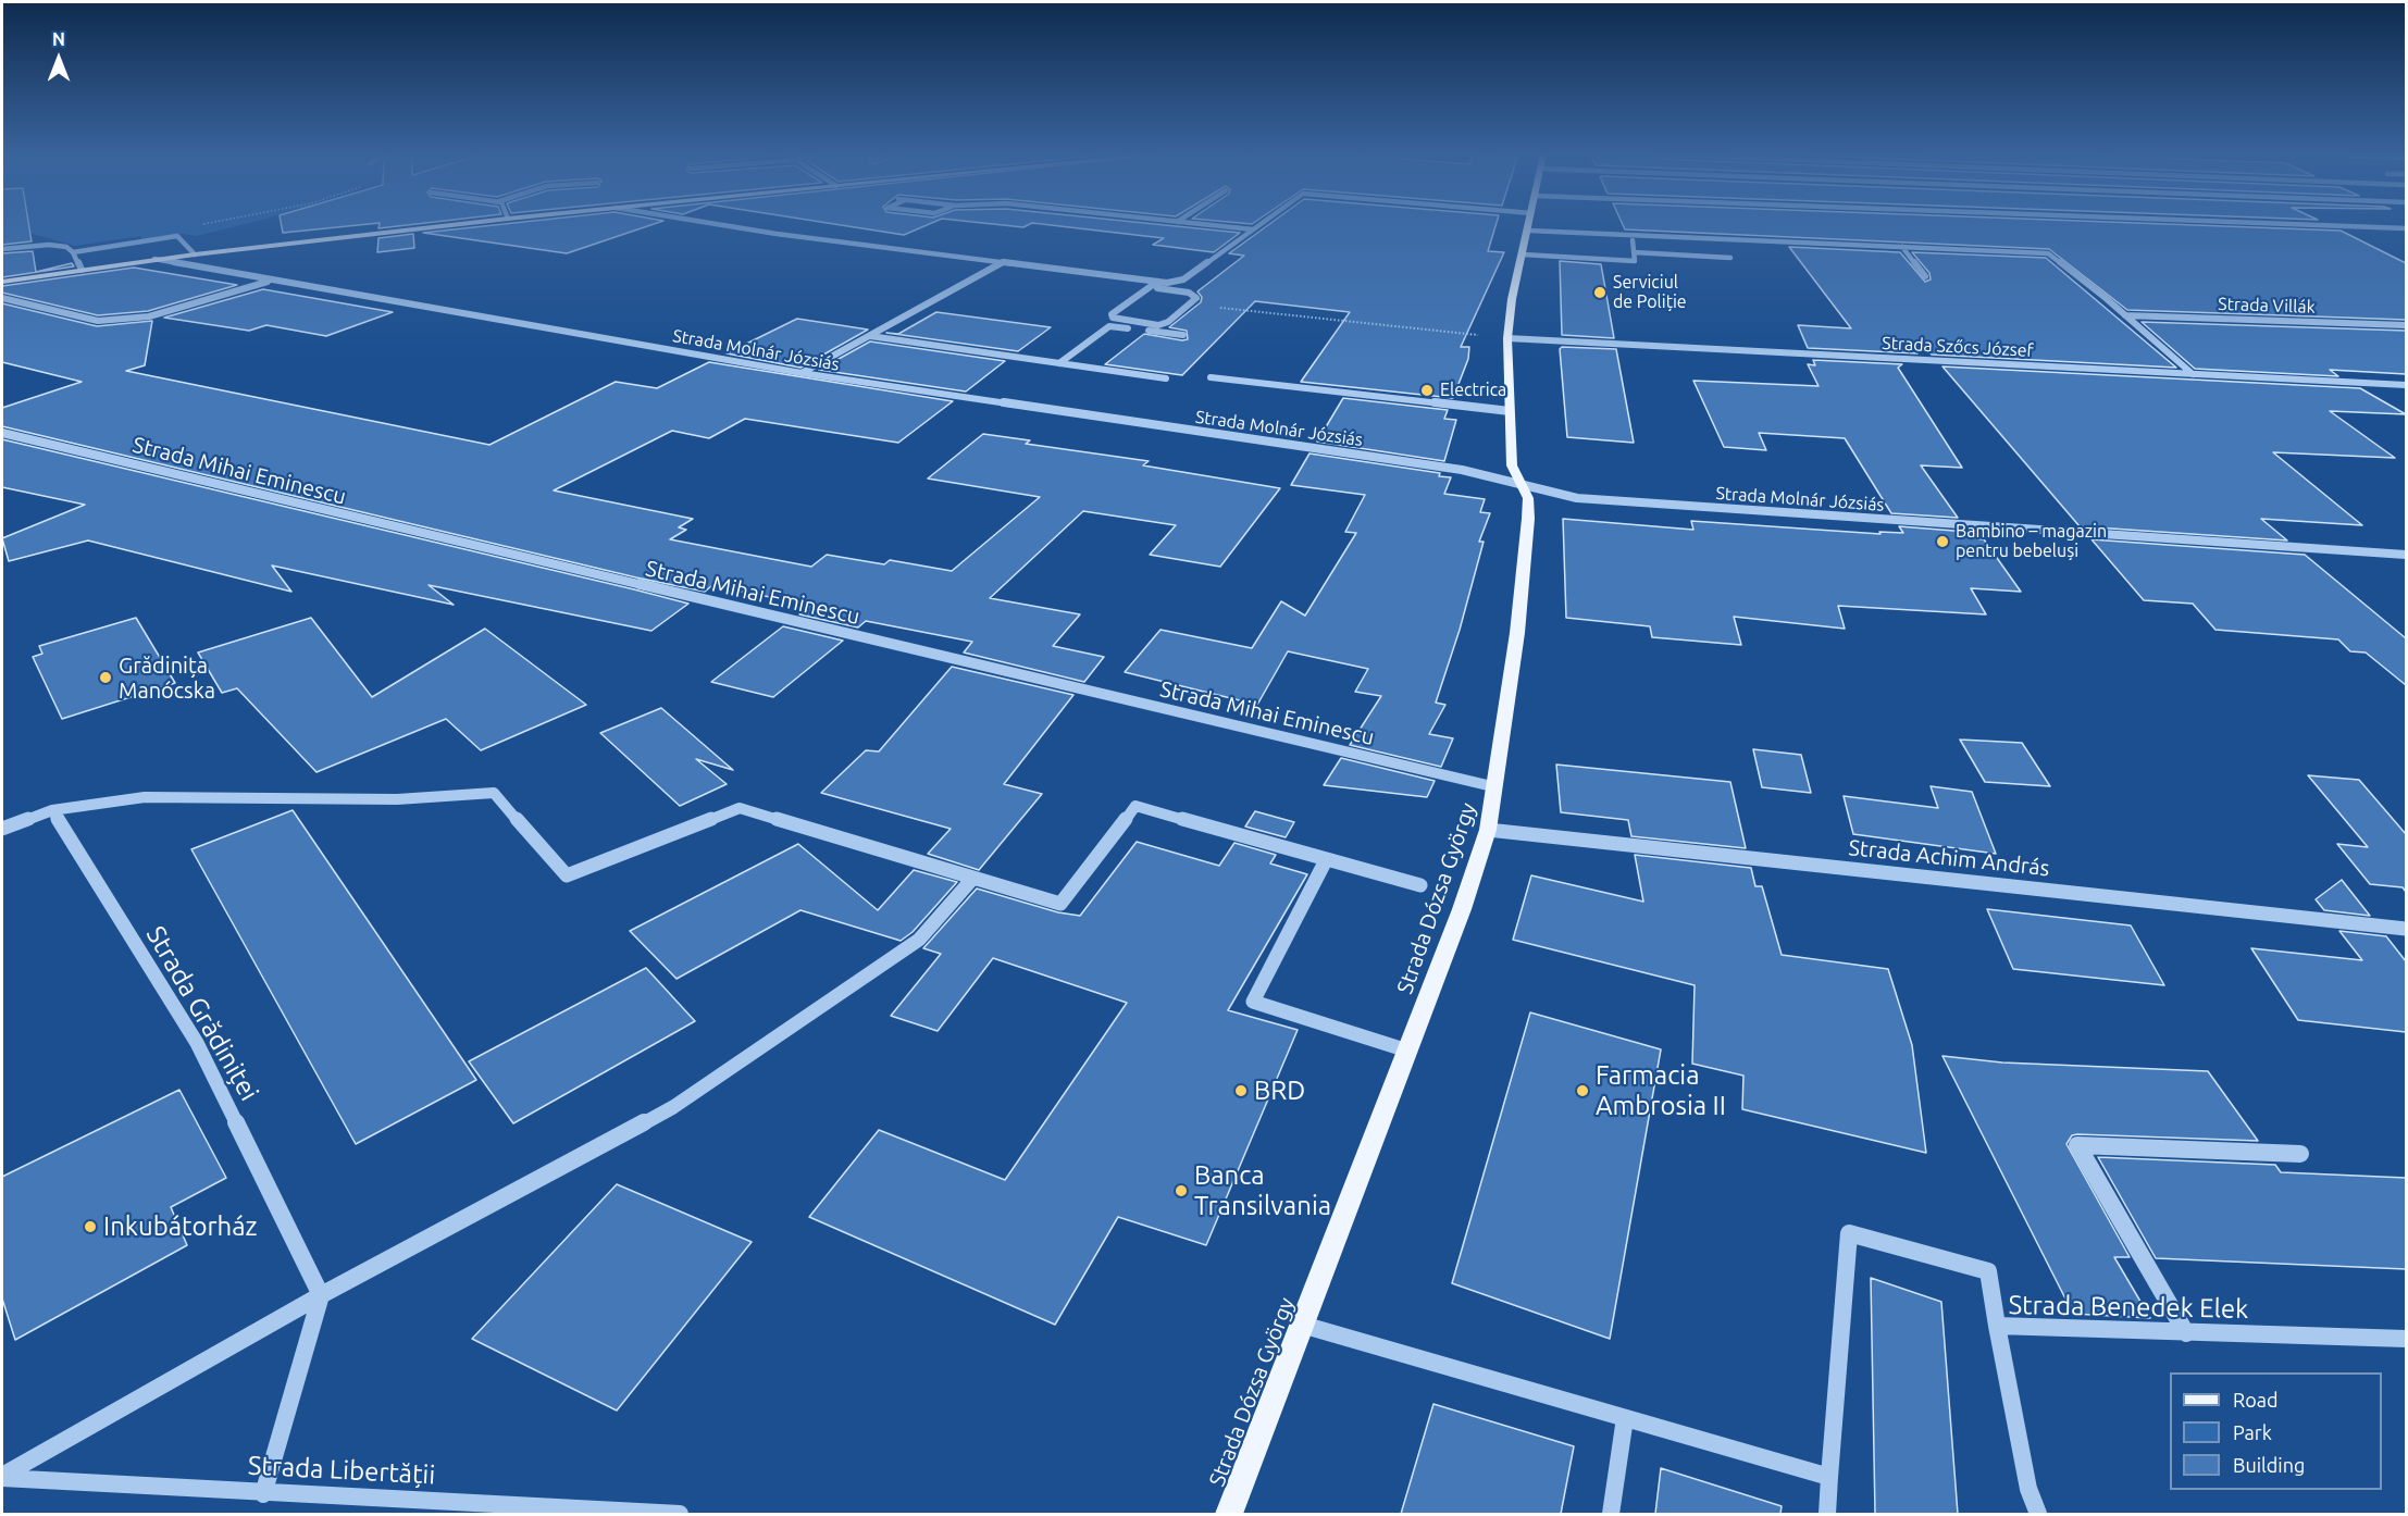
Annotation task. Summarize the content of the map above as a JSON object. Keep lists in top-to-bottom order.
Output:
{
  "streets": {
    "main road": ["Strada Dózsa György"],
    "street": [
      "Strada Villák",
      "Strada Szőcs József",
      "Strada Molnár Józsiás",
      "Strada Mihai Eminescu",
      "Strada Achim András",
      "Strada Grădiniței",
      "Strada Benedek Elek",
      "Strada Libertății"
    ]
  },
  "crossings": [
    ["Strada Szőcs József", "Strada Dózsa György"],
    ["Strada Molnár Józsiás", "Strada Dózsa György"],
    ["Strada Mihai Eminescu", "Strada Dózsa György"],
    ["Strada Achim András", "Strada Dózsa György"]
  ],
  "places": [
    "Serviciul de Poliție",
    "Electrica",
    "Bambino – magazin pentru bebeluși",
    "Grădinița Manócska",
    "BRD",
    "Farmacia Ambrosia II",
    "Banca Transilvania",
    "Inkubátorház"
  ],
  "legend": ["Road", "Park", "Building"],
  "north": "top"
}
